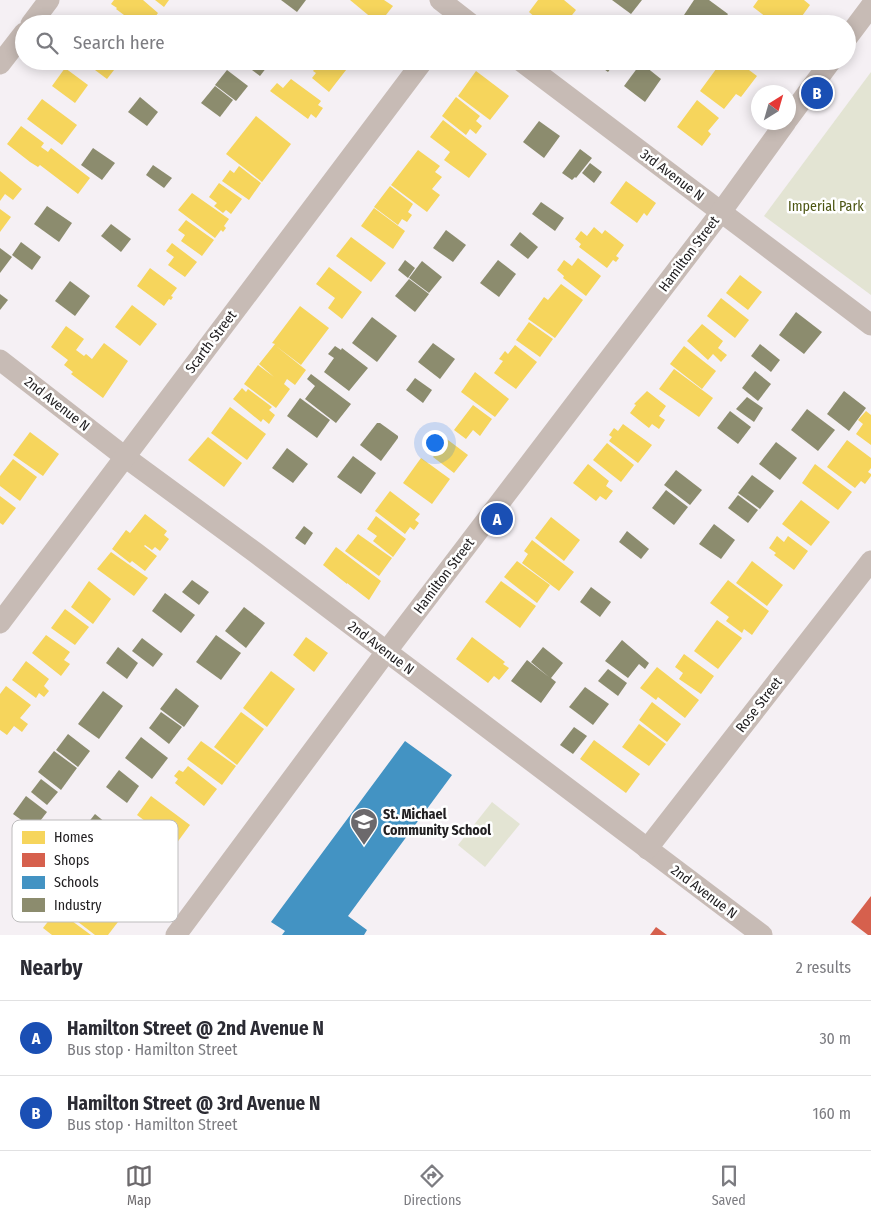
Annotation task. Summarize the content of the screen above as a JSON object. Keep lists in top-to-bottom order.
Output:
{
  "streets": {
    "street": [
      "3rd Avenue N",
      "Hamilton Street",
      "Scarth Street",
      "2nd Avenue N",
      "Rose Street"
    ]
  },
  "crossings": [
    ["3rd Avenue N", "Hamilton Street"],
    ["Hamilton Street", "2nd Avenue N"],
    ["Scarth Street", "2nd Avenue N"],
    ["2nd Avenue N", "Rose Street"]
  ],
  "parks": ["Imperial Park"],
  "places": {
    "school or university": ["St. Michael Community School"]
  },
  "legend": [
    "Homes",
    "Shops",
    "Schools",
    "Industry"
  ],
  "north": "top right",
  "page": {
    "search": "Search here",
    "pins": ["B", "A"],
    "heading": ["Nearby", "2 results"],
    "list": [
      {
        "mark": "A",
        "name": "Hamilton Street @ 2nd Avenue N",
        "note": "Bus stop · Hamilton Street",
        "value": "30 m"
      },
      {
        "mark": "B",
        "name": "Hamilton Street @ 3rd Avenue N",
        "note": "Bus stop · Hamilton Street",
        "value": "160 m"
      }
    ],
    "nav": ["Map", "Directions", "Saved"]
  }
}
